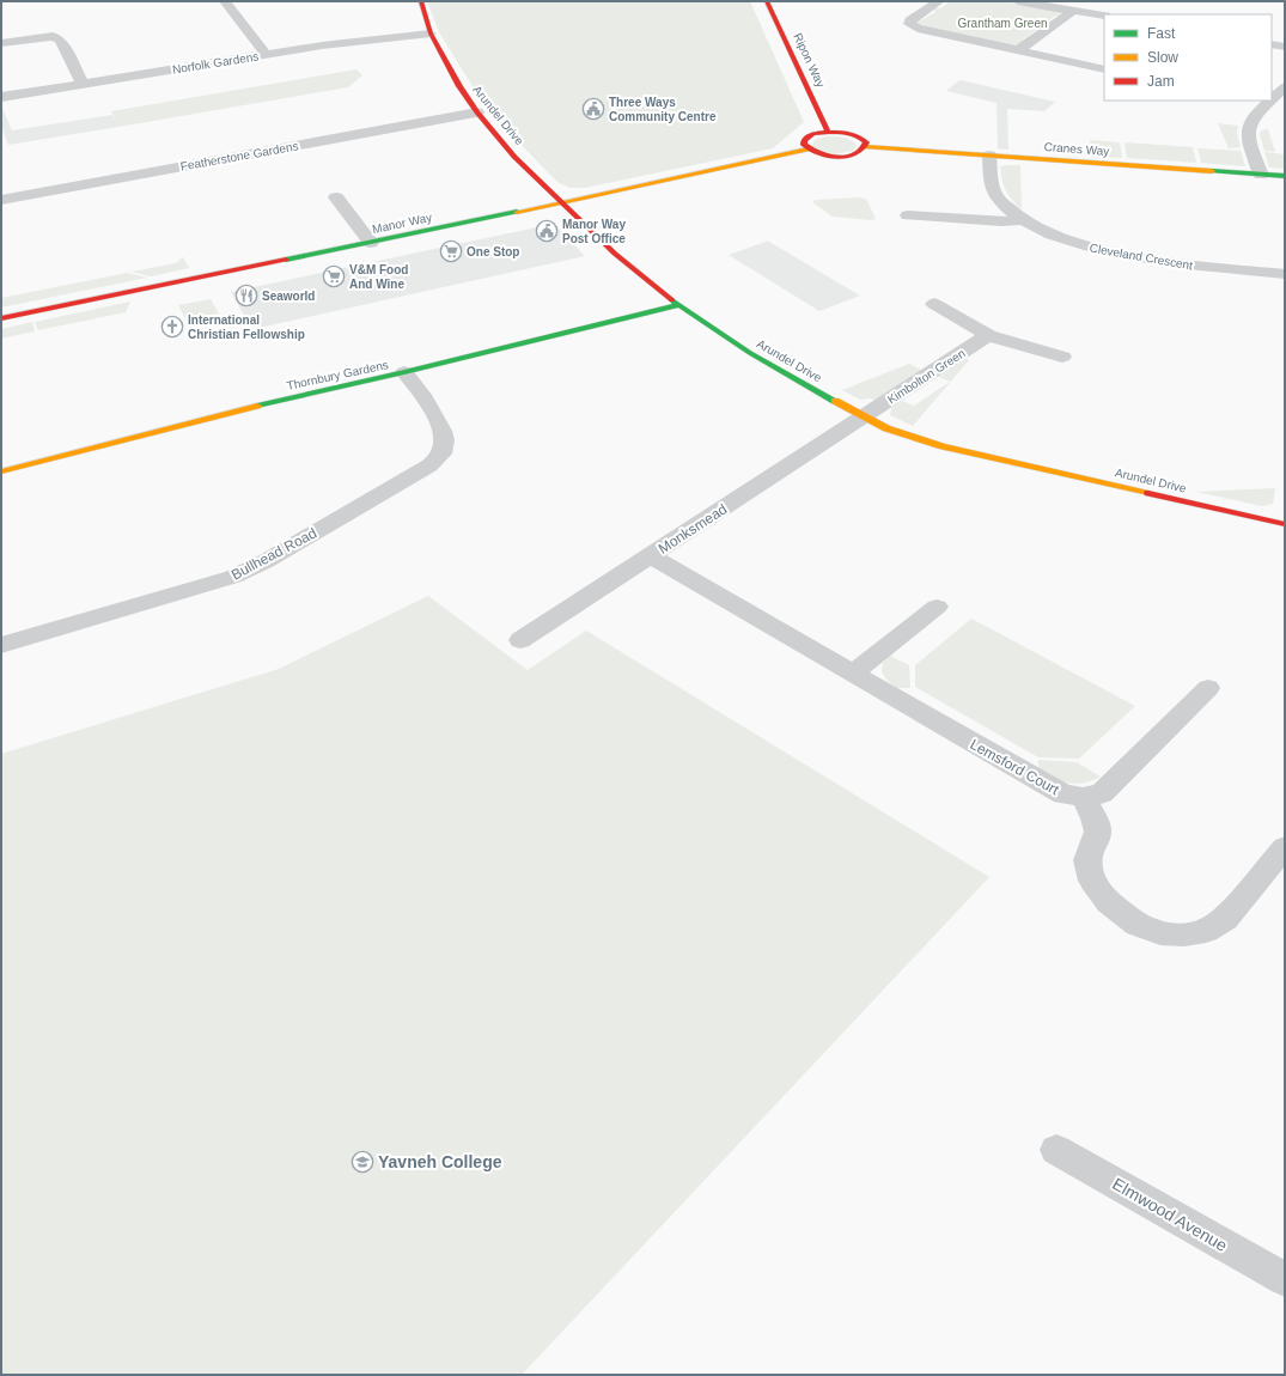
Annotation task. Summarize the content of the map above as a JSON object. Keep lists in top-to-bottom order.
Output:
{
  "streets": {
    "street": [
      "Ripon Way",
      "Norfolk Gardens",
      "Arundel Drive",
      "Cranes Way",
      "Featherstone Gardens",
      "Manor Way",
      "Cleveland Crescent",
      "Thornbury Gardens",
      "Kimbolton Green",
      "Monksmead",
      "Bullhead Road",
      "Lemsford Court",
      "Elmwood Avenue"
    ]
  },
  "crossings": [
    ["Norfolk Gardens", "Arundel Drive"],
    ["Arundel Drive", "Featherstone Gardens"],
    ["Arundel Drive", "Manor Way"],
    ["Arundel Drive", "Thornbury Gardens"],
    ["Arundel Drive", "Kimbolton Green"],
    ["Arundel Drive", "Monksmead"],
    ["Cranes Way", "Cleveland Crescent"],
    ["Thornbury Gardens", "Bullhead Road"],
    ["Kimbolton Green", "Monksmead"],
    ["Monksmead", "Lemsford Court"]
  ],
  "parks": ["Grantham Green"],
  "places": {
    "public building": ["Three Ways Community Centre", "Manor Way Post Office"],
    "supermarket": ["One Stop", "V&M Food And Wine"],
    "restaurant": ["Seaworld"],
    "church": ["International Christian Fellowship"],
    "school or university": ["Yavneh College"]
  },
  "legend": ["Fast", "Slow", "Jam"]
}
